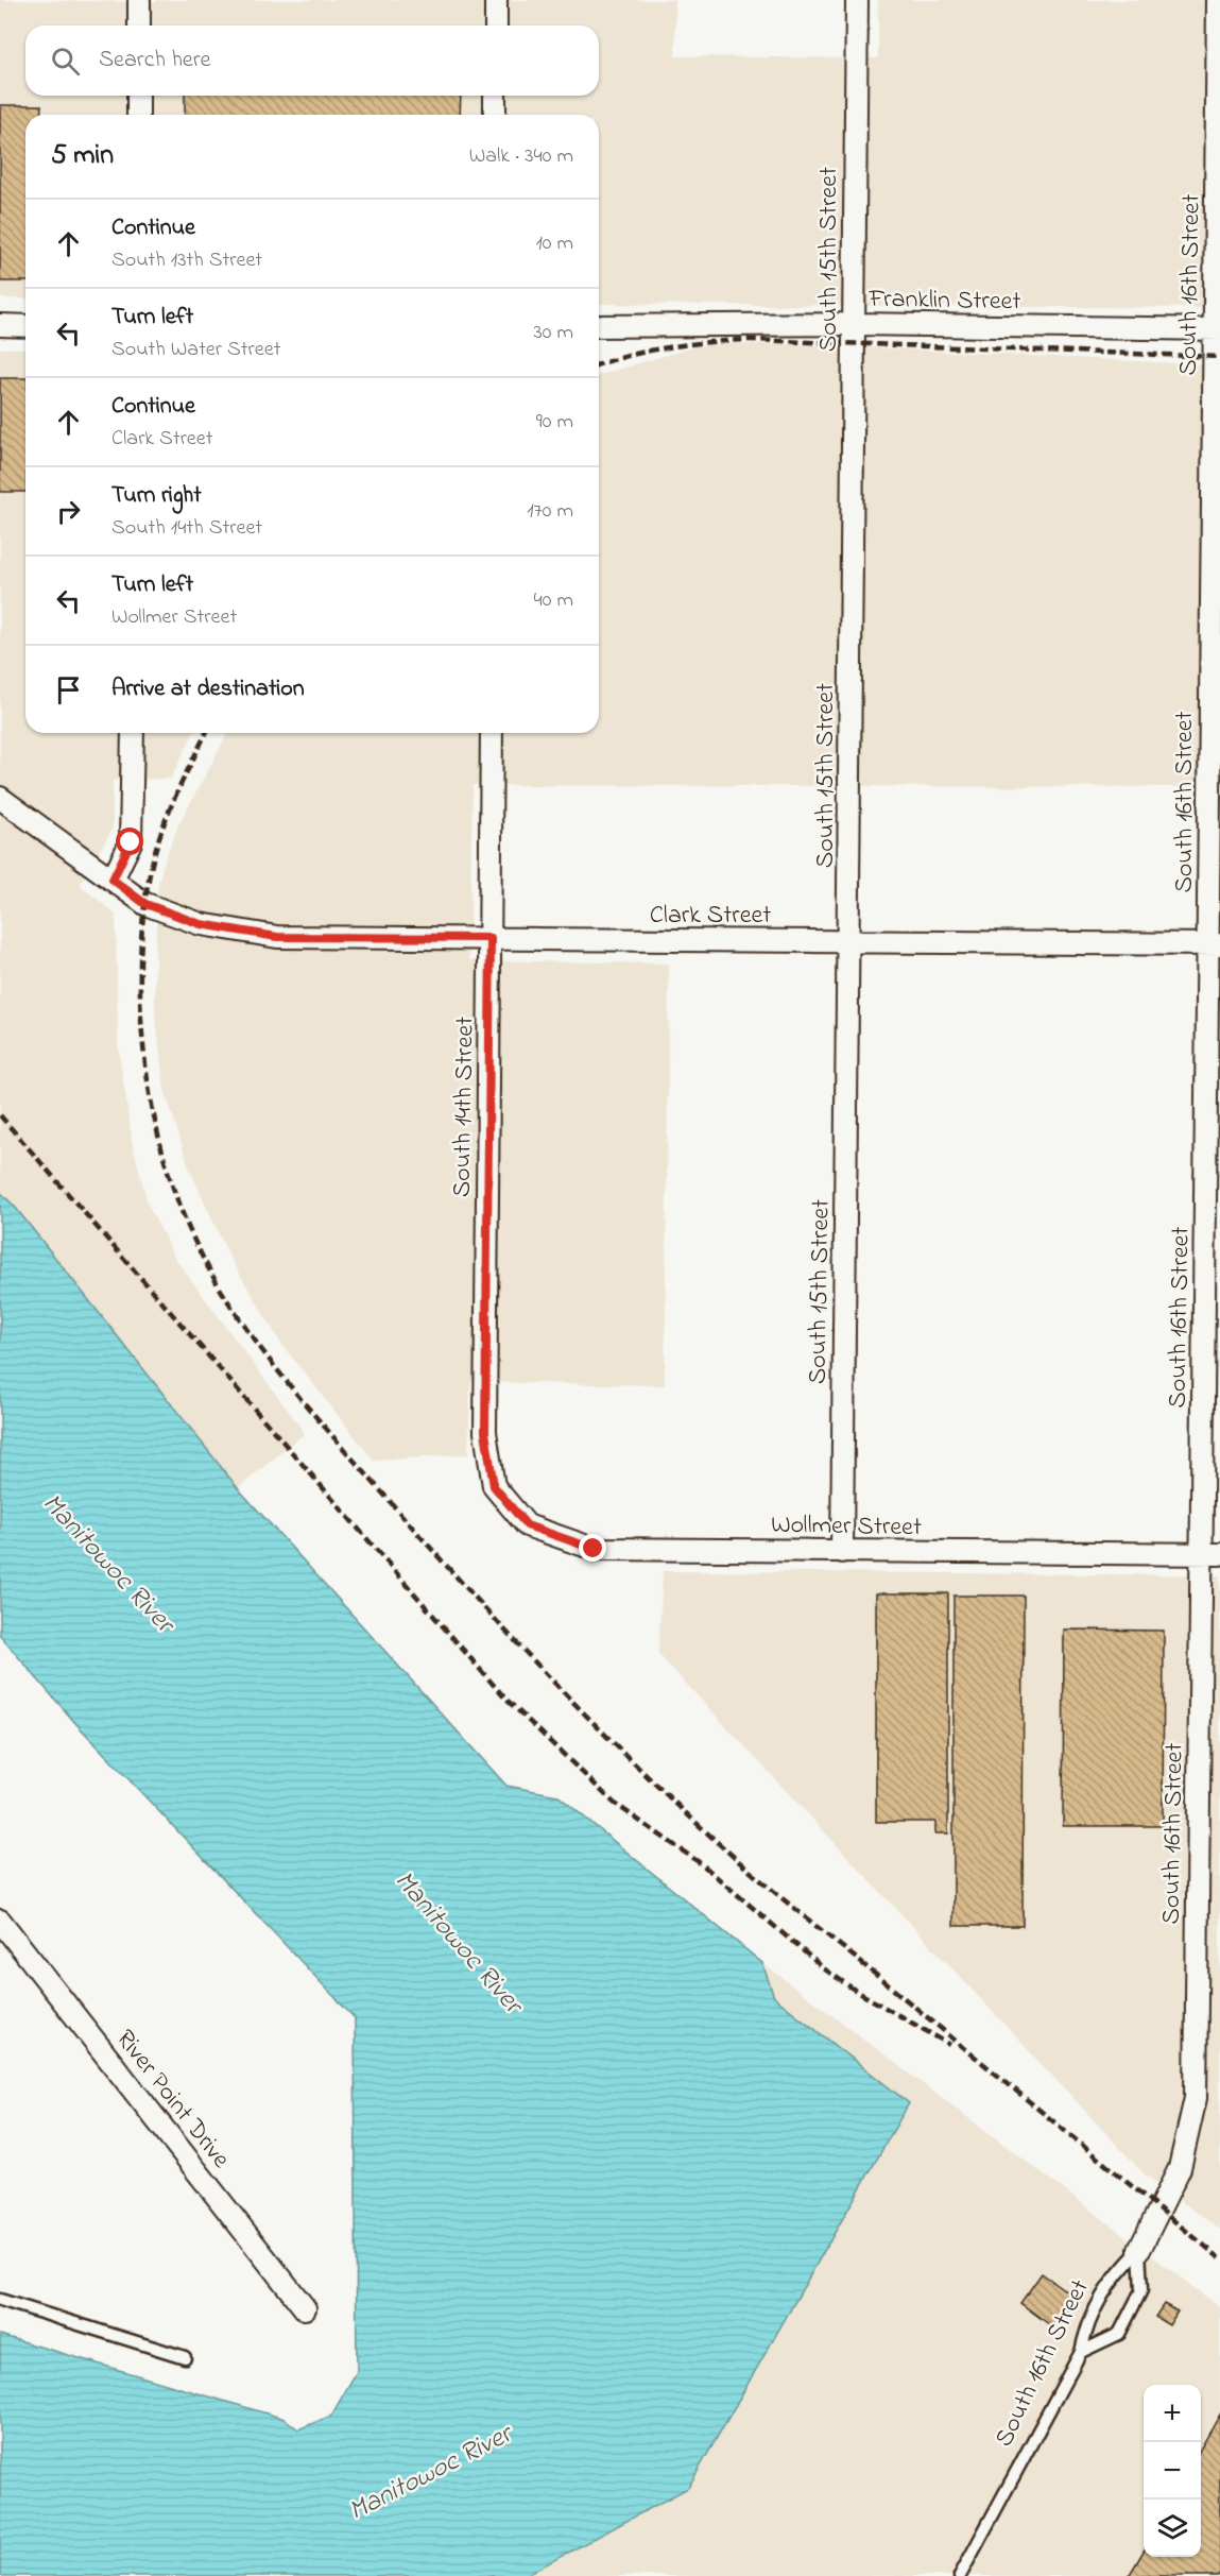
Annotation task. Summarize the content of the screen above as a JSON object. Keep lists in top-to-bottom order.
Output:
{
  "streets": {
    "street": [
      "South 15th Street",
      "South 16th Street",
      "Franklin Street",
      "Clark Street",
      "South 14th Street",
      "Wollmer Street",
      "River Point Drive"
    ]
  },
  "crossings": [
    ["South 15th Street", "Franklin Street"],
    ["South 15th Street", "Clark Street"],
    ["South 15th Street", "Wollmer Street"],
    ["South 16th Street", "Franklin Street"],
    ["South 16th Street", "Clark Street"],
    ["South 16th Street", "Wollmer Street"],
    ["Clark Street", "South 14th Street"],
    ["South 14th Street", "Wollmer Street"]
  ],
  "water": ["Manitowoc River"],
  "page": {
    "search": "Search here",
    "heading": ["5 min", "Walk · 340 m"],
    "list": [
      ["Continue", "South 13th Street", "10 m"],
      ["Turn left", "South Water Street", "30 m"],
      ["Continue", "Clark Street", "90 m"],
      ["Turn right", "South 14th Street", "170 m"],
      ["Turn left", "Wollmer Street", "40 m"],
      "Arrive at destination"
    ],
    "map_buttons": ["+", "−"]
  }
}
